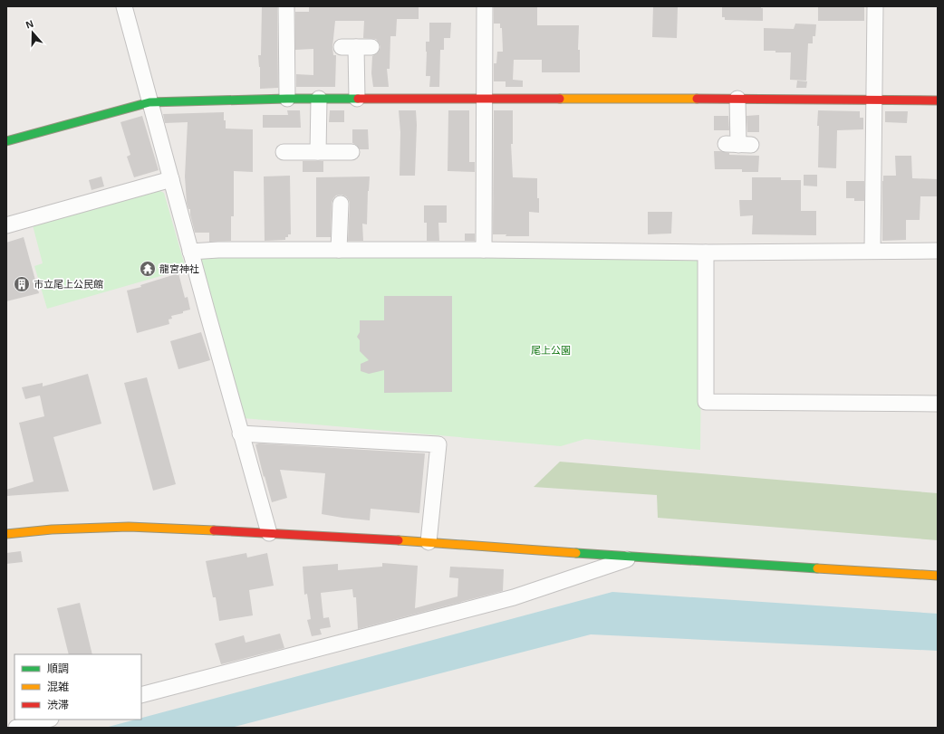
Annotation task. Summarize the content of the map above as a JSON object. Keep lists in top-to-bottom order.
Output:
{
  "parks": ["尾上公園"],
  "places": {
    "temple": ["龍宮神社"],
    "building": ["市立尾上公民館"]
  },
  "legend": ["順調", "混雑", "渋滞"],
  "north": "top"
}
